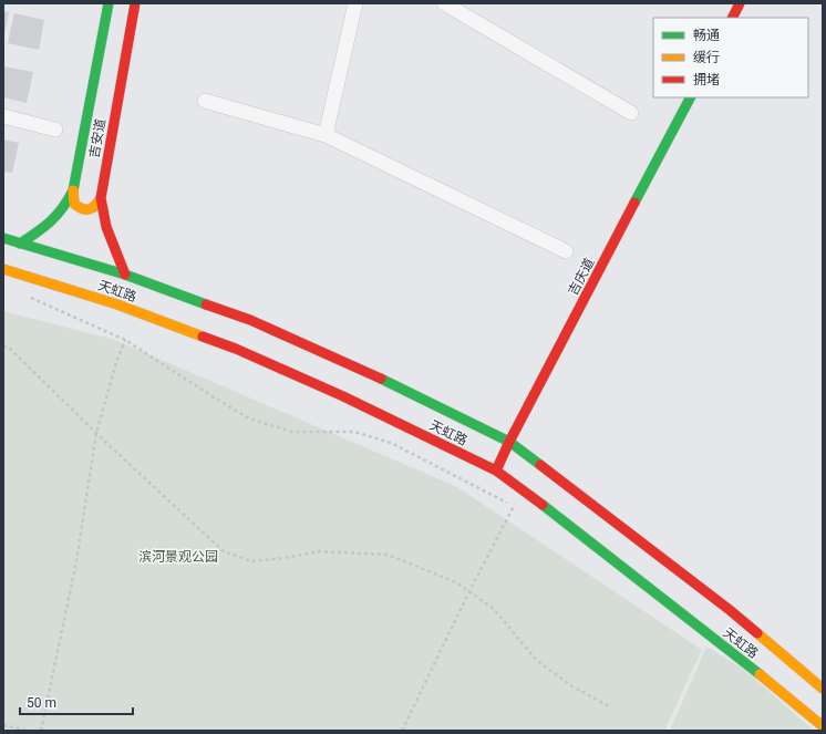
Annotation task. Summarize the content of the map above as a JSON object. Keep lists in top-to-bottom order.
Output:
{
  "streets": {
    "main road": ["吉安道", "吉庆道", "天虹路"]
  },
  "crossings": [
    ["吉安道", "天虹路"],
    ["吉庆道", "天虹路"]
  ],
  "parks": ["滨河景观公园"],
  "legend": ["畅通", "缓行", "拥堵"],
  "scale_bar": "50 m"
}
